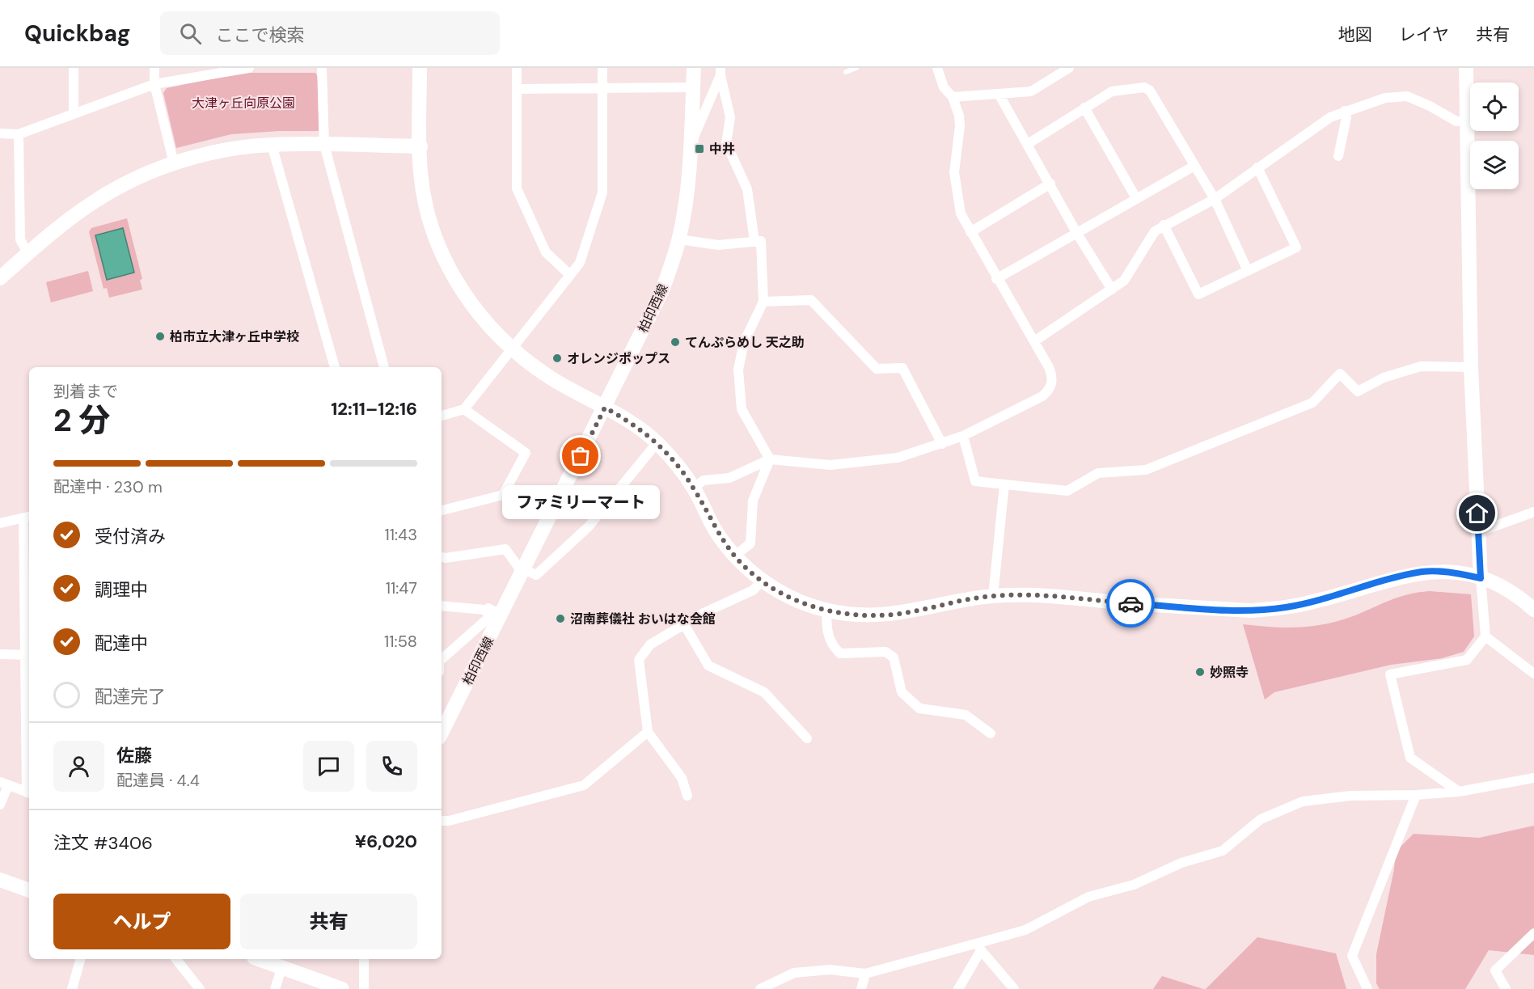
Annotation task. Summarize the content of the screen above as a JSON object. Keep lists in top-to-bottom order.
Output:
{
  "streets": {
    "street": ["柏印西線"]
  },
  "parks": ["大津ヶ丘向原公園"],
  "places": {
    "transit": ["中井"],
    "other": [
      "柏市立大津ヶ丘中学校",
      "てんぷらめし 天之助",
      "オレンジポップス",
      "ファミリーマート",
      "沼南葬儀社 おいはな会館",
      "妙照寺"
    ]
  },
  "page": {
    "header": "Quickbag",
    "search": "ここで検索",
    "nav": ["地図", "レイヤ", "共有"],
    "heading": ["2 分", "到着まで", "12:11–12:16"],
    "panel": [
      "佐藤",
      "配達員 · 4.4",
      "注文 #3406",
      "¥6,020"
    ],
    "bar": "配達中 · 230 m",
    "bubble": "ファミリーマート",
    "list": [
      ["受付済み", "11:43"],
      ["調理中", "11:47"],
      ["配達中", "11:58"],
      "配達完了"
    ],
    "buttons": ["ヘルプ", "共有"]
  }
}
